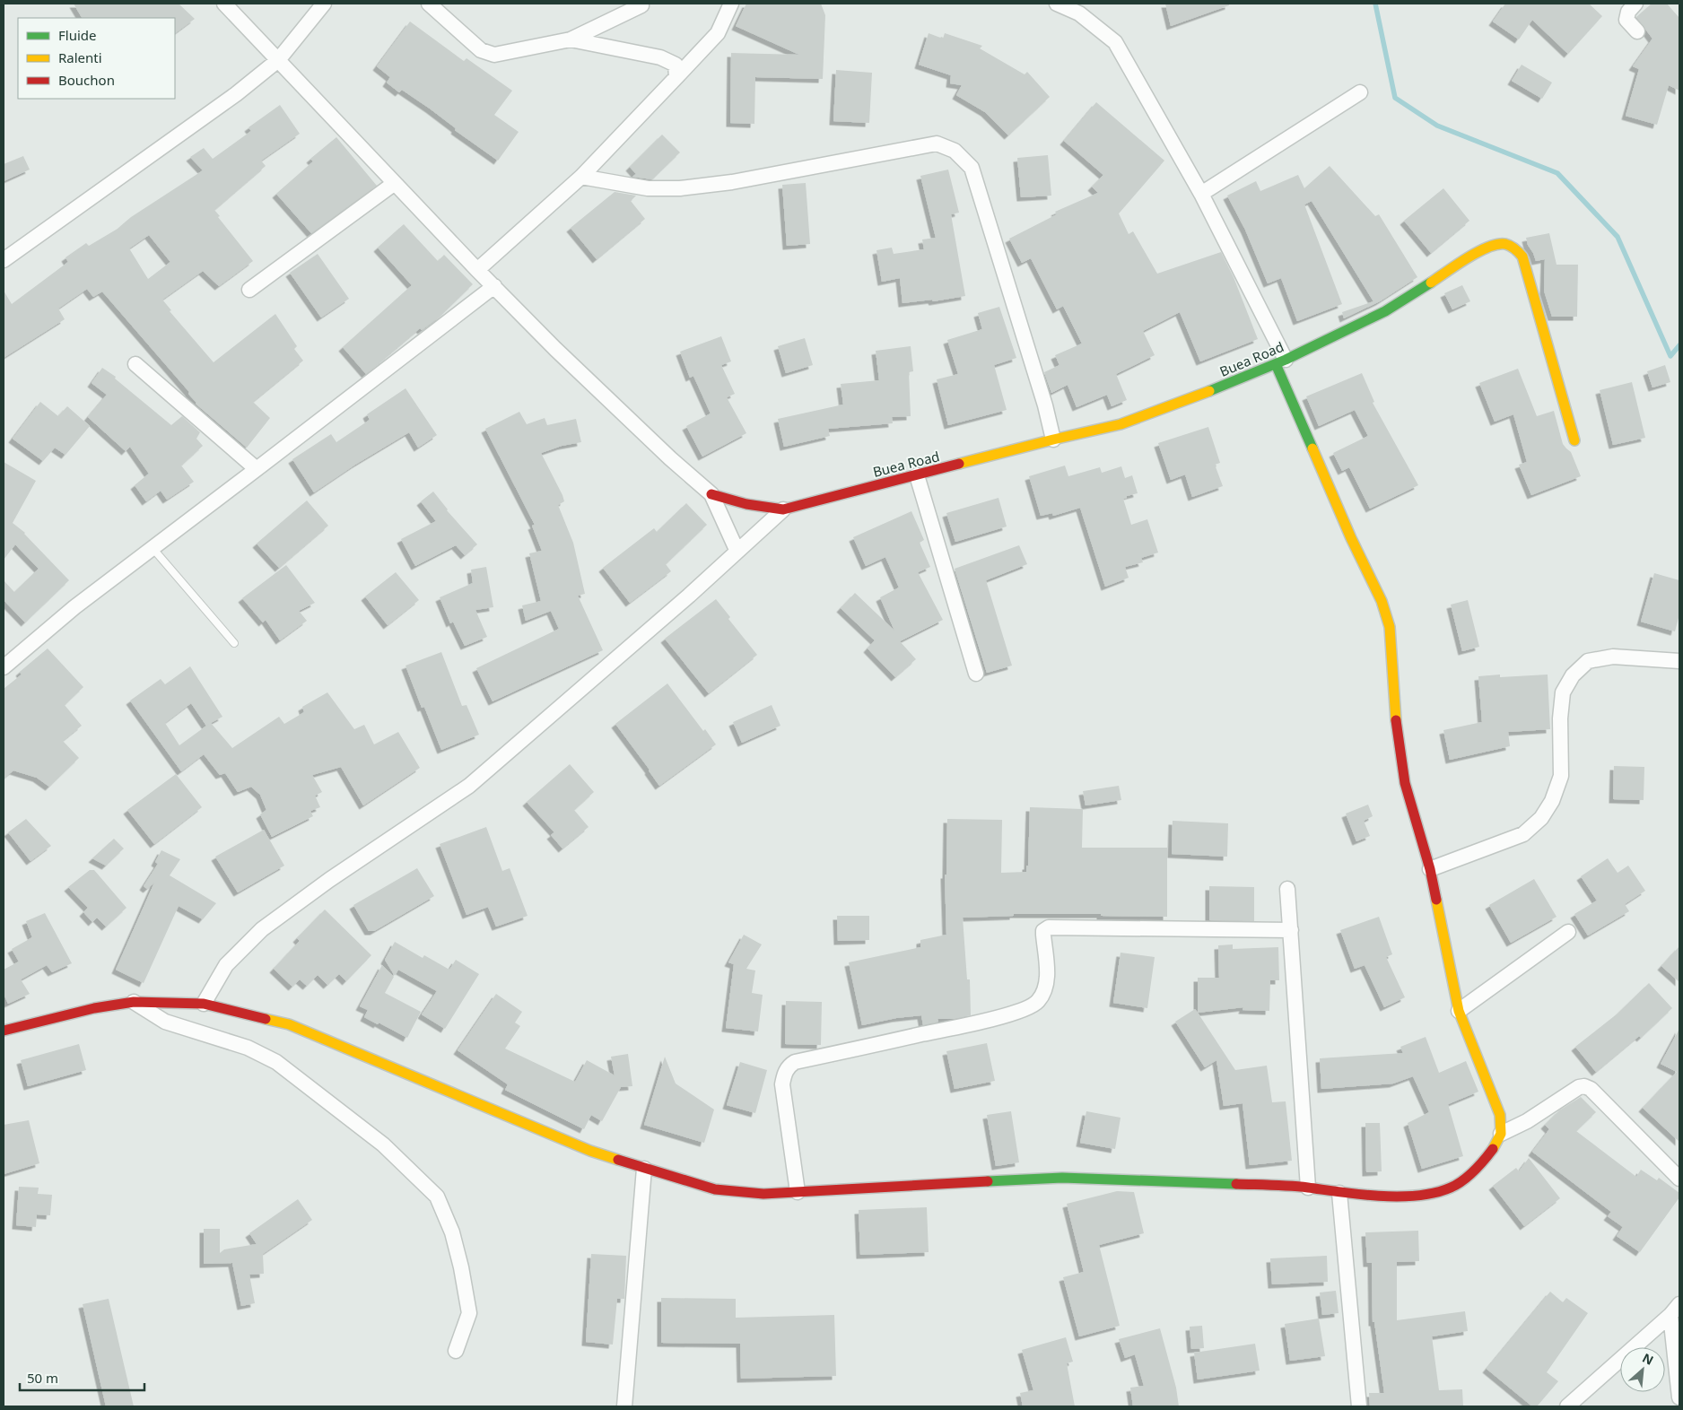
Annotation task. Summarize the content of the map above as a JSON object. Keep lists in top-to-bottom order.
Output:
{
  "streets": {
    "street": ["Buea Road"]
  },
  "legend": ["Fluide", "Ralenti", "Bouchon"],
  "scale_bar": "50 m",
  "north": "top right"
}
